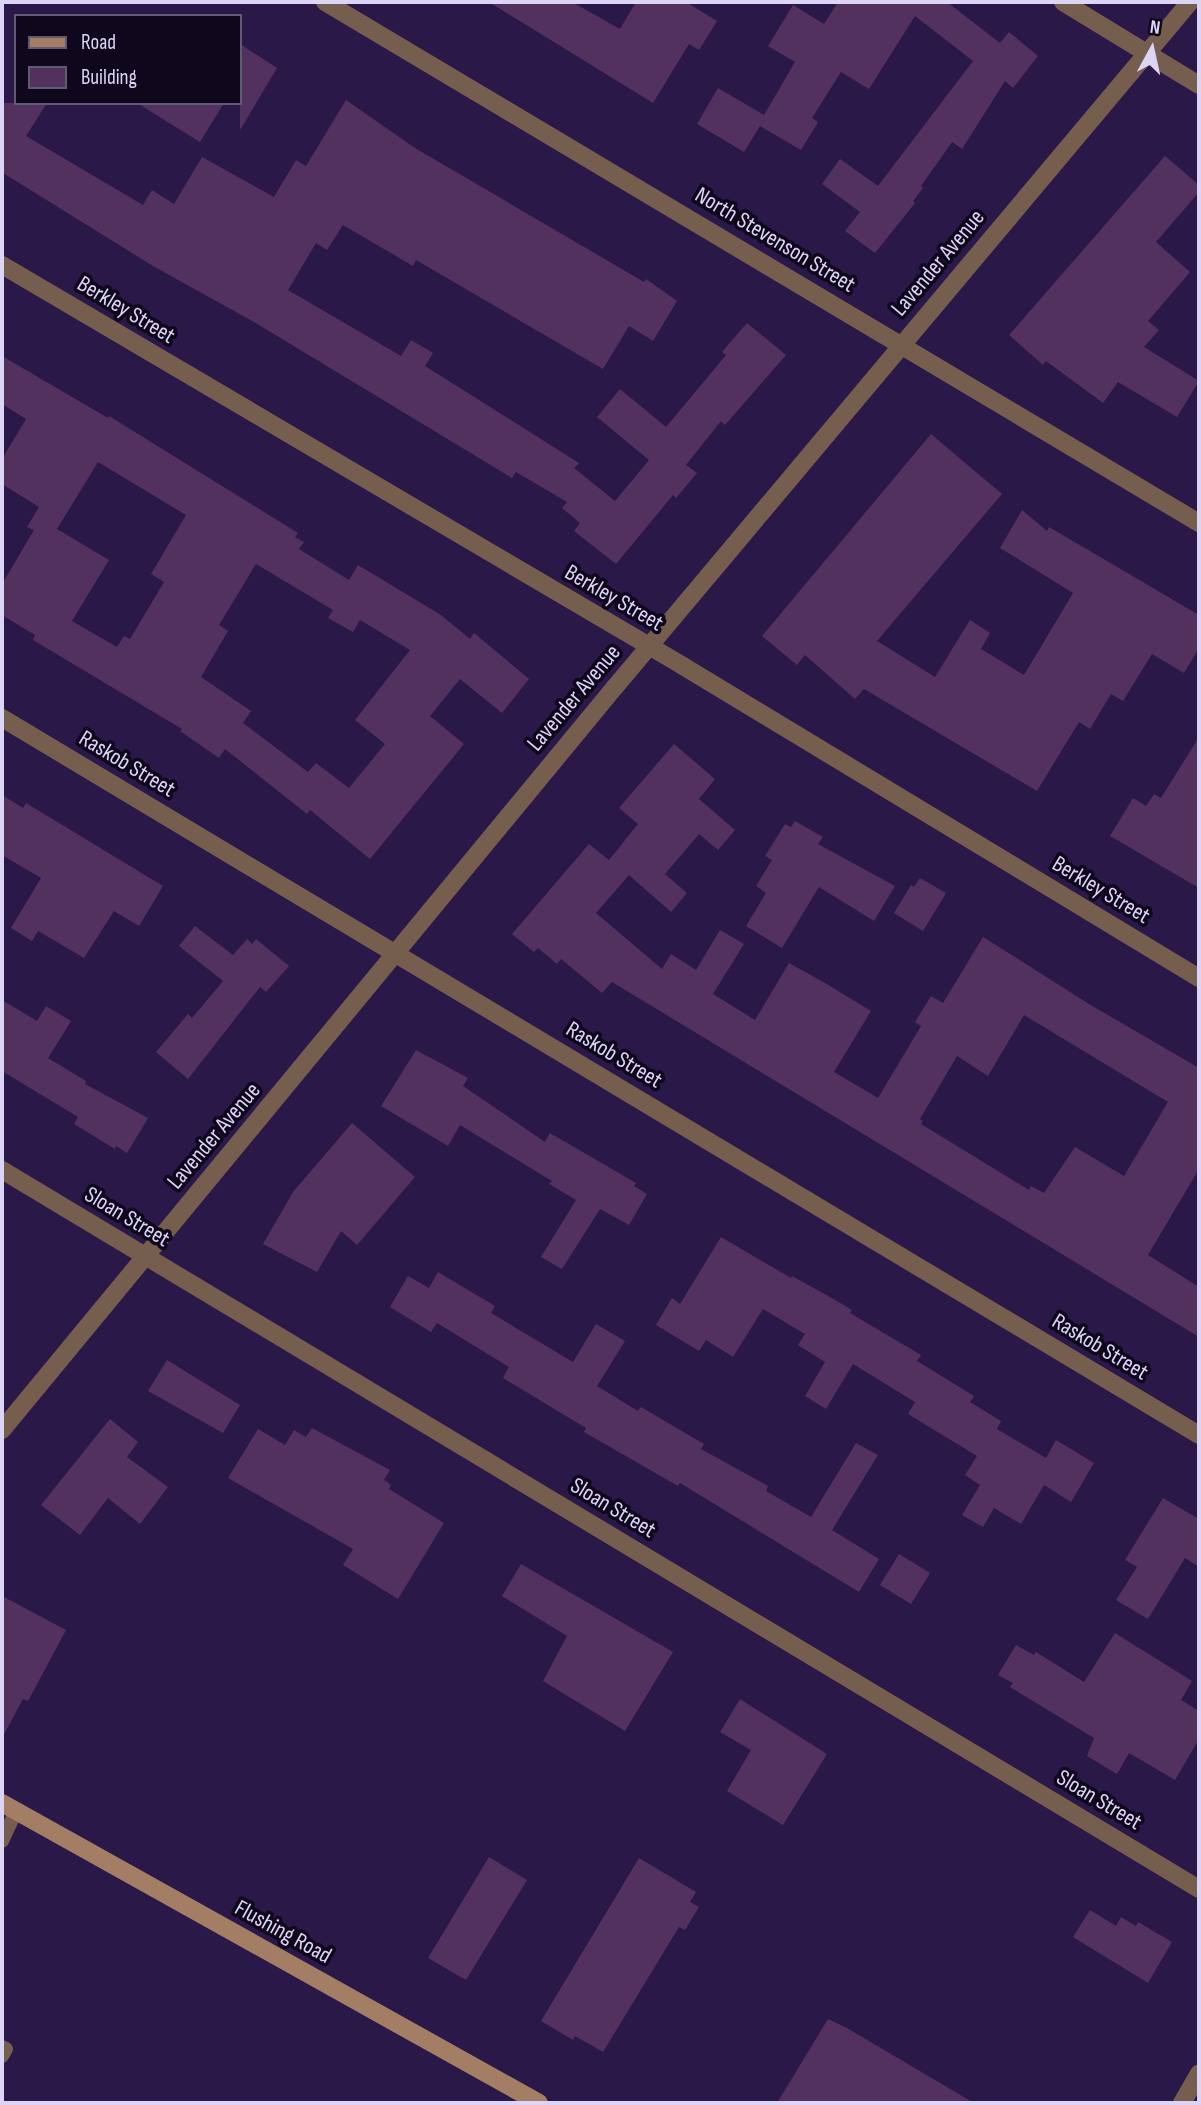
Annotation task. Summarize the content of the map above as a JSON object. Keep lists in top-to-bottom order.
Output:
{
  "streets": {
    "main road": ["Flushing Road"],
    "street": [
      "North Stevenson Street",
      "Lavender Avenue",
      "Berkley Street",
      "Raskob Street",
      "Sloan Street"
    ]
  },
  "crossings": [
    ["North Stevenson Street", "Lavender Avenue"],
    ["Lavender Avenue", "Berkley Street"],
    ["Lavender Avenue", "Raskob Street"],
    ["Lavender Avenue", "Sloan Street"]
  ],
  "legend": ["Road", "Building"],
  "north": "top"
}
